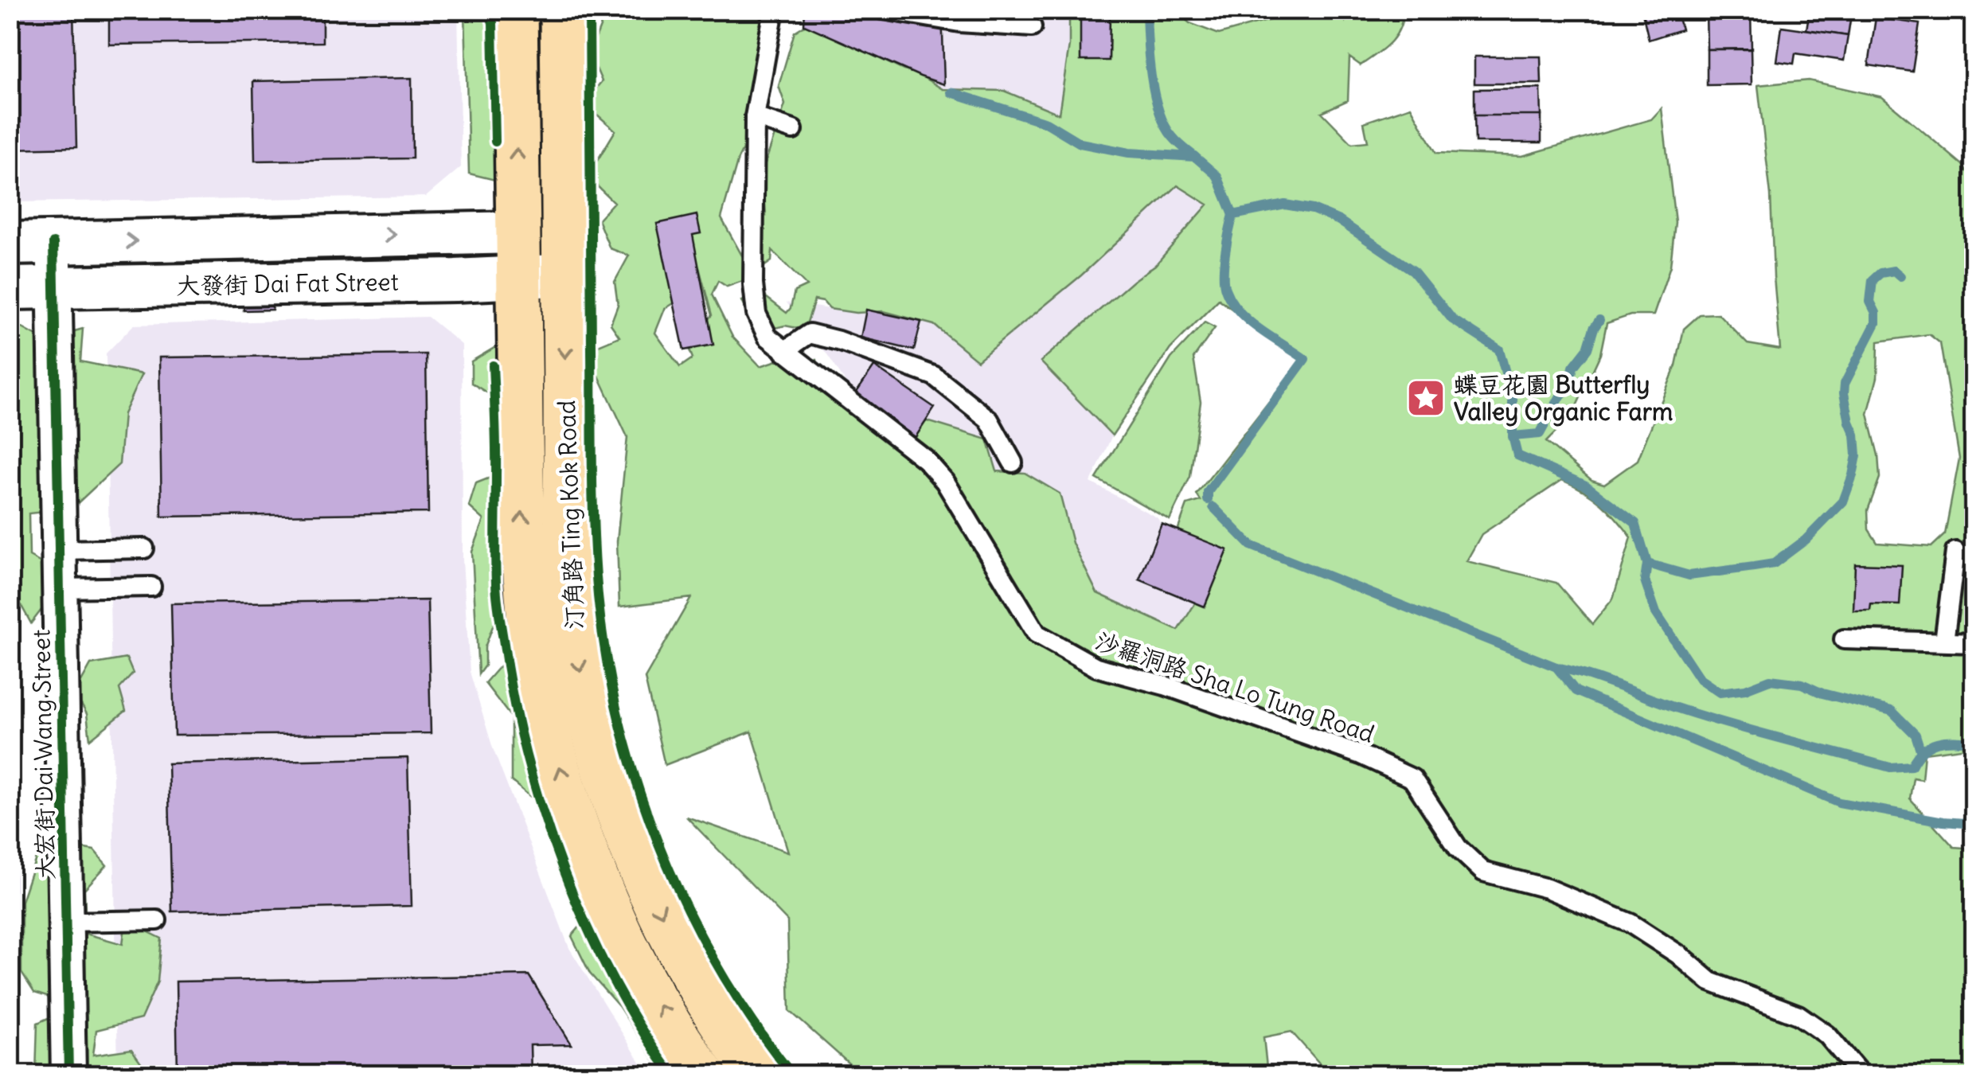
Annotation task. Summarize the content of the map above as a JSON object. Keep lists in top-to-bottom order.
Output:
{
  "streets": {
    "main road": ["汀角路 Ting Kok Road"],
    "street": ["大發街 Dai Fat Street", "大宏街 Dai Wang Street"],
    "lane": ["沙羅洞路 Sha Lo Tung Road"]
  },
  "crossings": [
    ["大發街 Dai Fat Street", "汀角路 Ting Kok Road"],
    ["大發街 Dai Fat Street", "大宏街 Dai Wang Street"]
  ],
  "places": {
    "place": ["蝶豆花園 Butterfly Valley Organic Farm"]
  }
}
